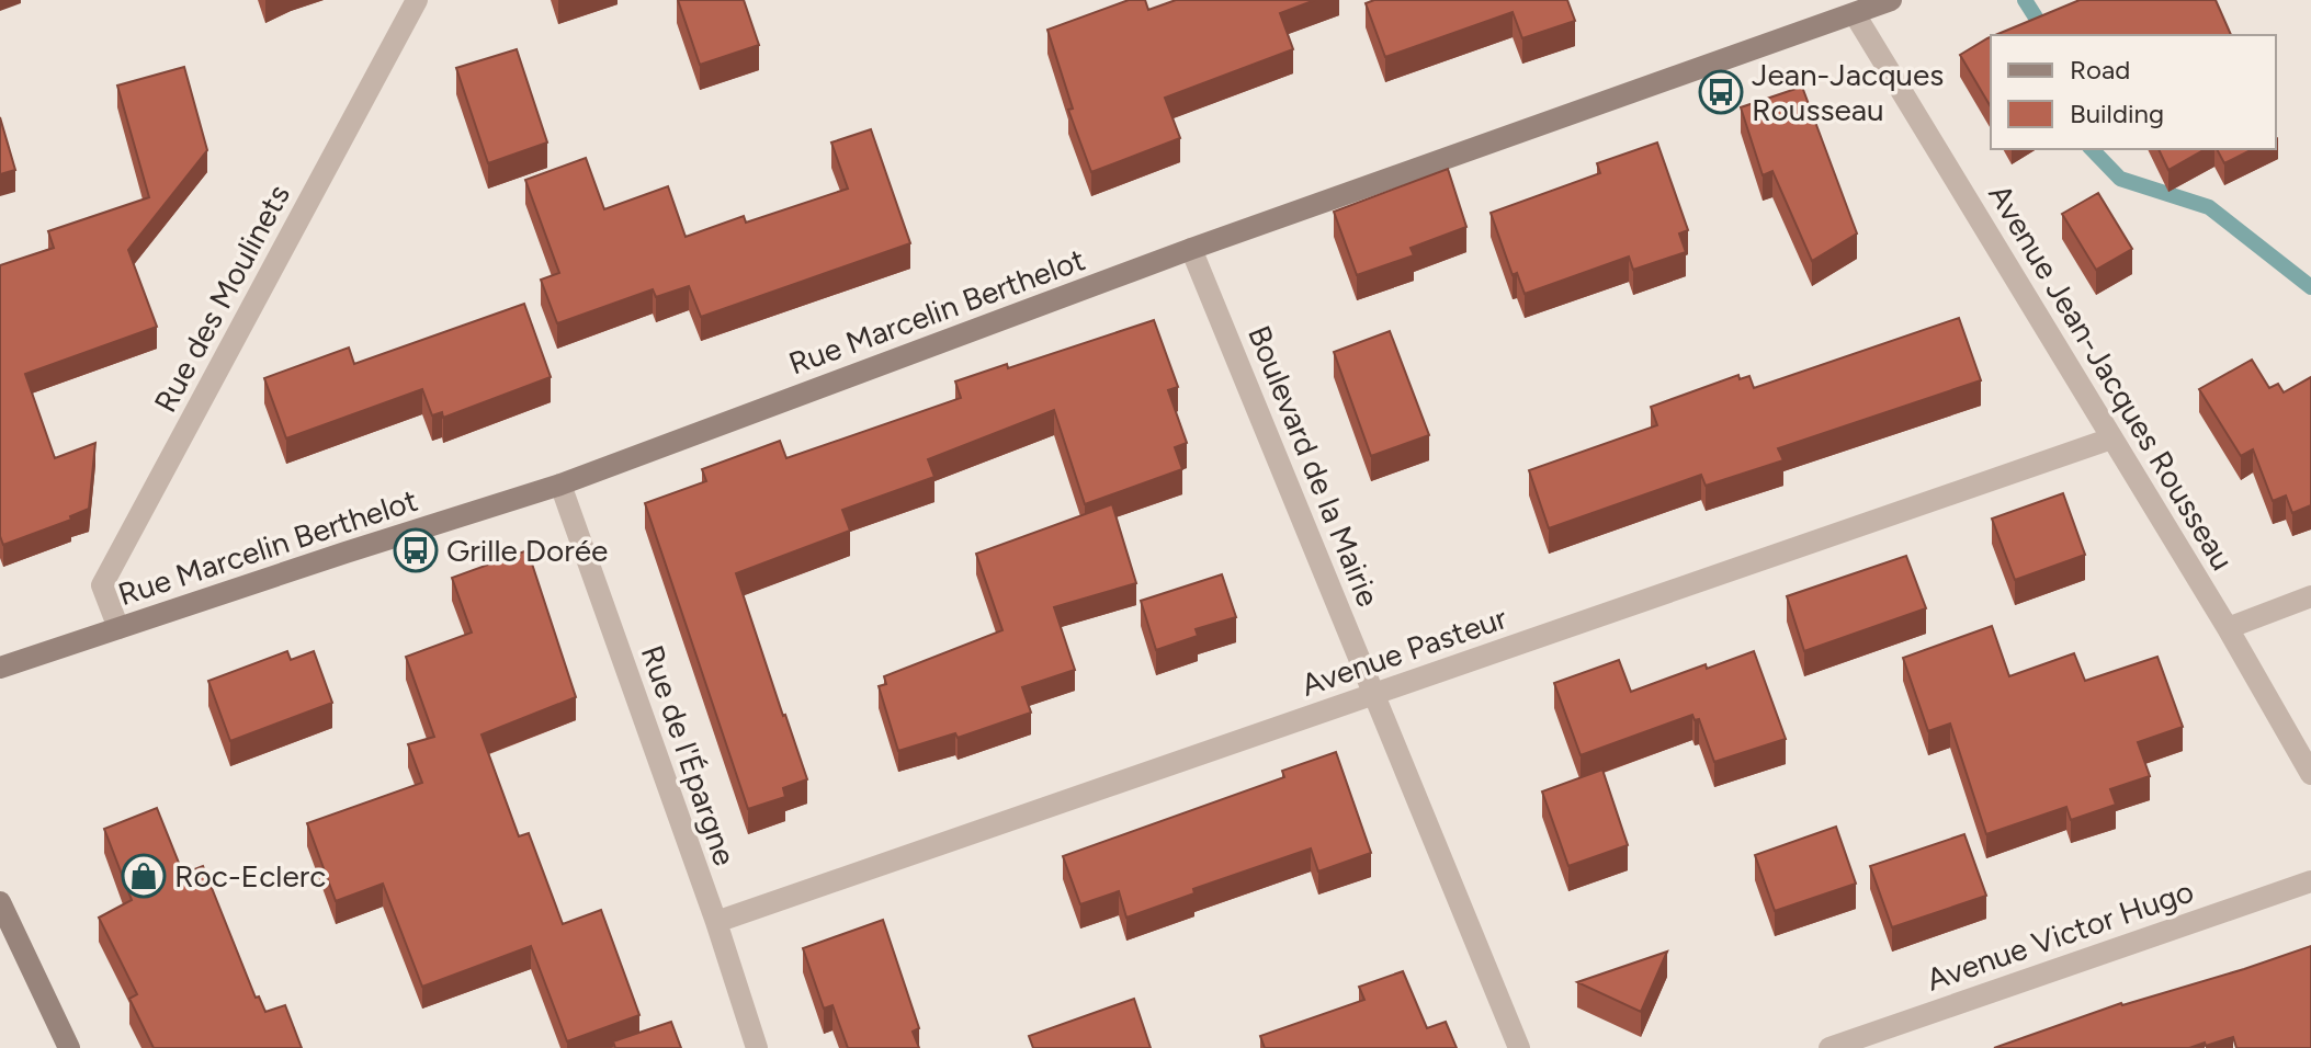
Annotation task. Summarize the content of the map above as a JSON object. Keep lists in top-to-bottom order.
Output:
{
  "streets": {
    "street": [
      "Rue des Moulinets",
      "Rue Marcelin Berthelot",
      "Avenue Jean-Jacques Rousseau",
      "Boulevard de la Mairie",
      "Avenue Pasteur",
      "Rue de l'Épargne",
      "Avenue Victor Hugo"
    ]
  },
  "crossings": [
    ["Rue des Moulinets", "Rue Marcelin Berthelot"],
    ["Rue Marcelin Berthelot", "Avenue Jean-Jacques Rousseau"],
    ["Rue Marcelin Berthelot", "Boulevard de la Mairie"],
    ["Rue Marcelin Berthelot", "Rue de l'Épargne"],
    ["Avenue Jean-Jacques Rousseau", "Avenue Pasteur"],
    ["Boulevard de la Mairie", "Avenue Pasteur"],
    ["Avenue Pasteur", "Rue de l'Épargne"]
  ],
  "places": {
    "bus stop": ["Jean-Jacques Rousseau", "Grille Dorée"],
    "shop": ["Roc-Eclerc"]
  },
  "legend": ["Road", "Building"]
}
